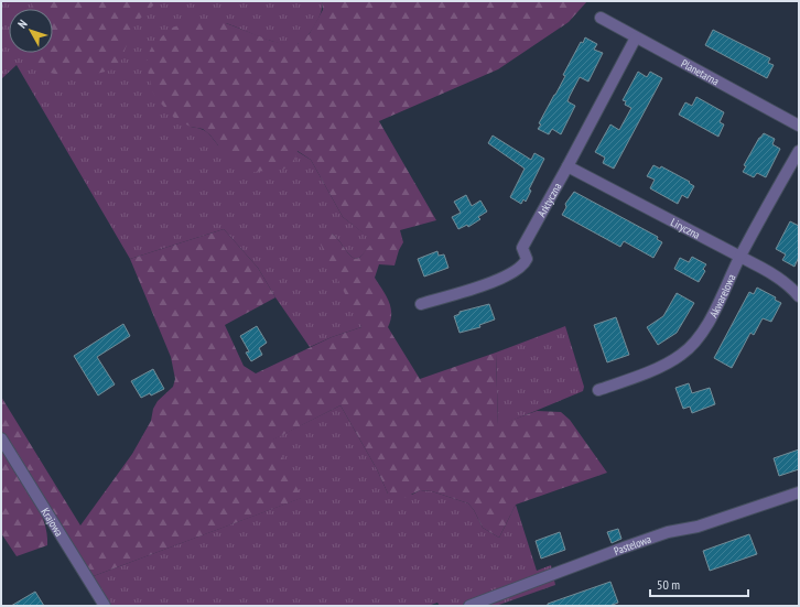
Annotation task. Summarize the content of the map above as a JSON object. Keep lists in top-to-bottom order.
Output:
{
  "streets": {
    "street": [
      "Planetarna",
      "Arktyczna",
      "Liryczna",
      "Akwarelowa",
      "Krajowa",
      "Pastelowa"
    ]
  },
  "crossings": [
    ["Planetarna", "Arktyczna"],
    ["Arktyczna", "Liryczna"],
    ["Liryczna", "Akwarelowa"]
  ],
  "scale_bar": "50 m",
  "north": "top left"
}
